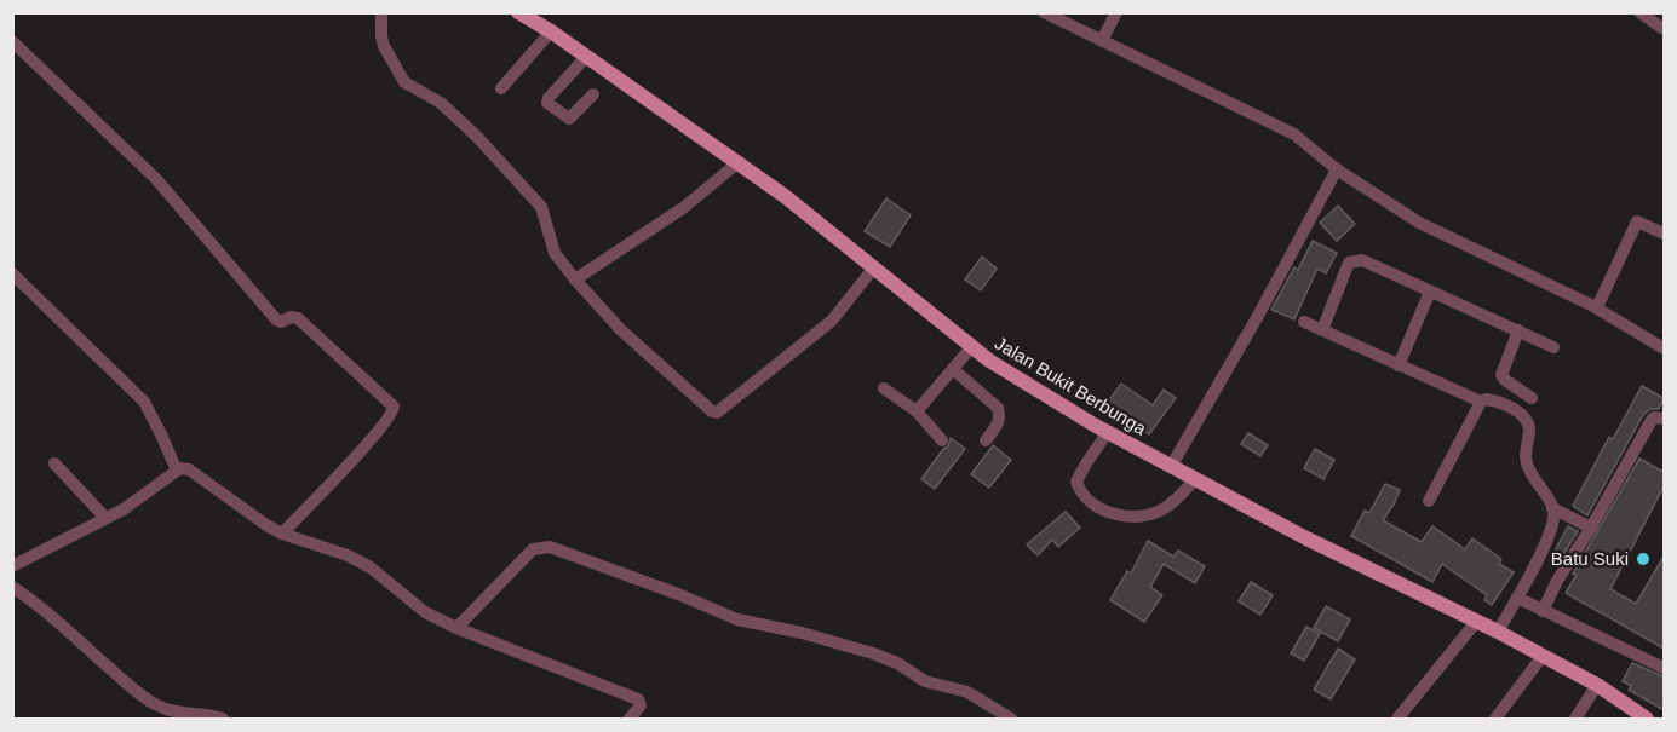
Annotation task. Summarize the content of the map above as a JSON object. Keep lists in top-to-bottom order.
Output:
{
  "streets": {
    "main road": ["Jalan Bukit Berbunga"]
  },
  "places": ["Batu Suki"]
}
